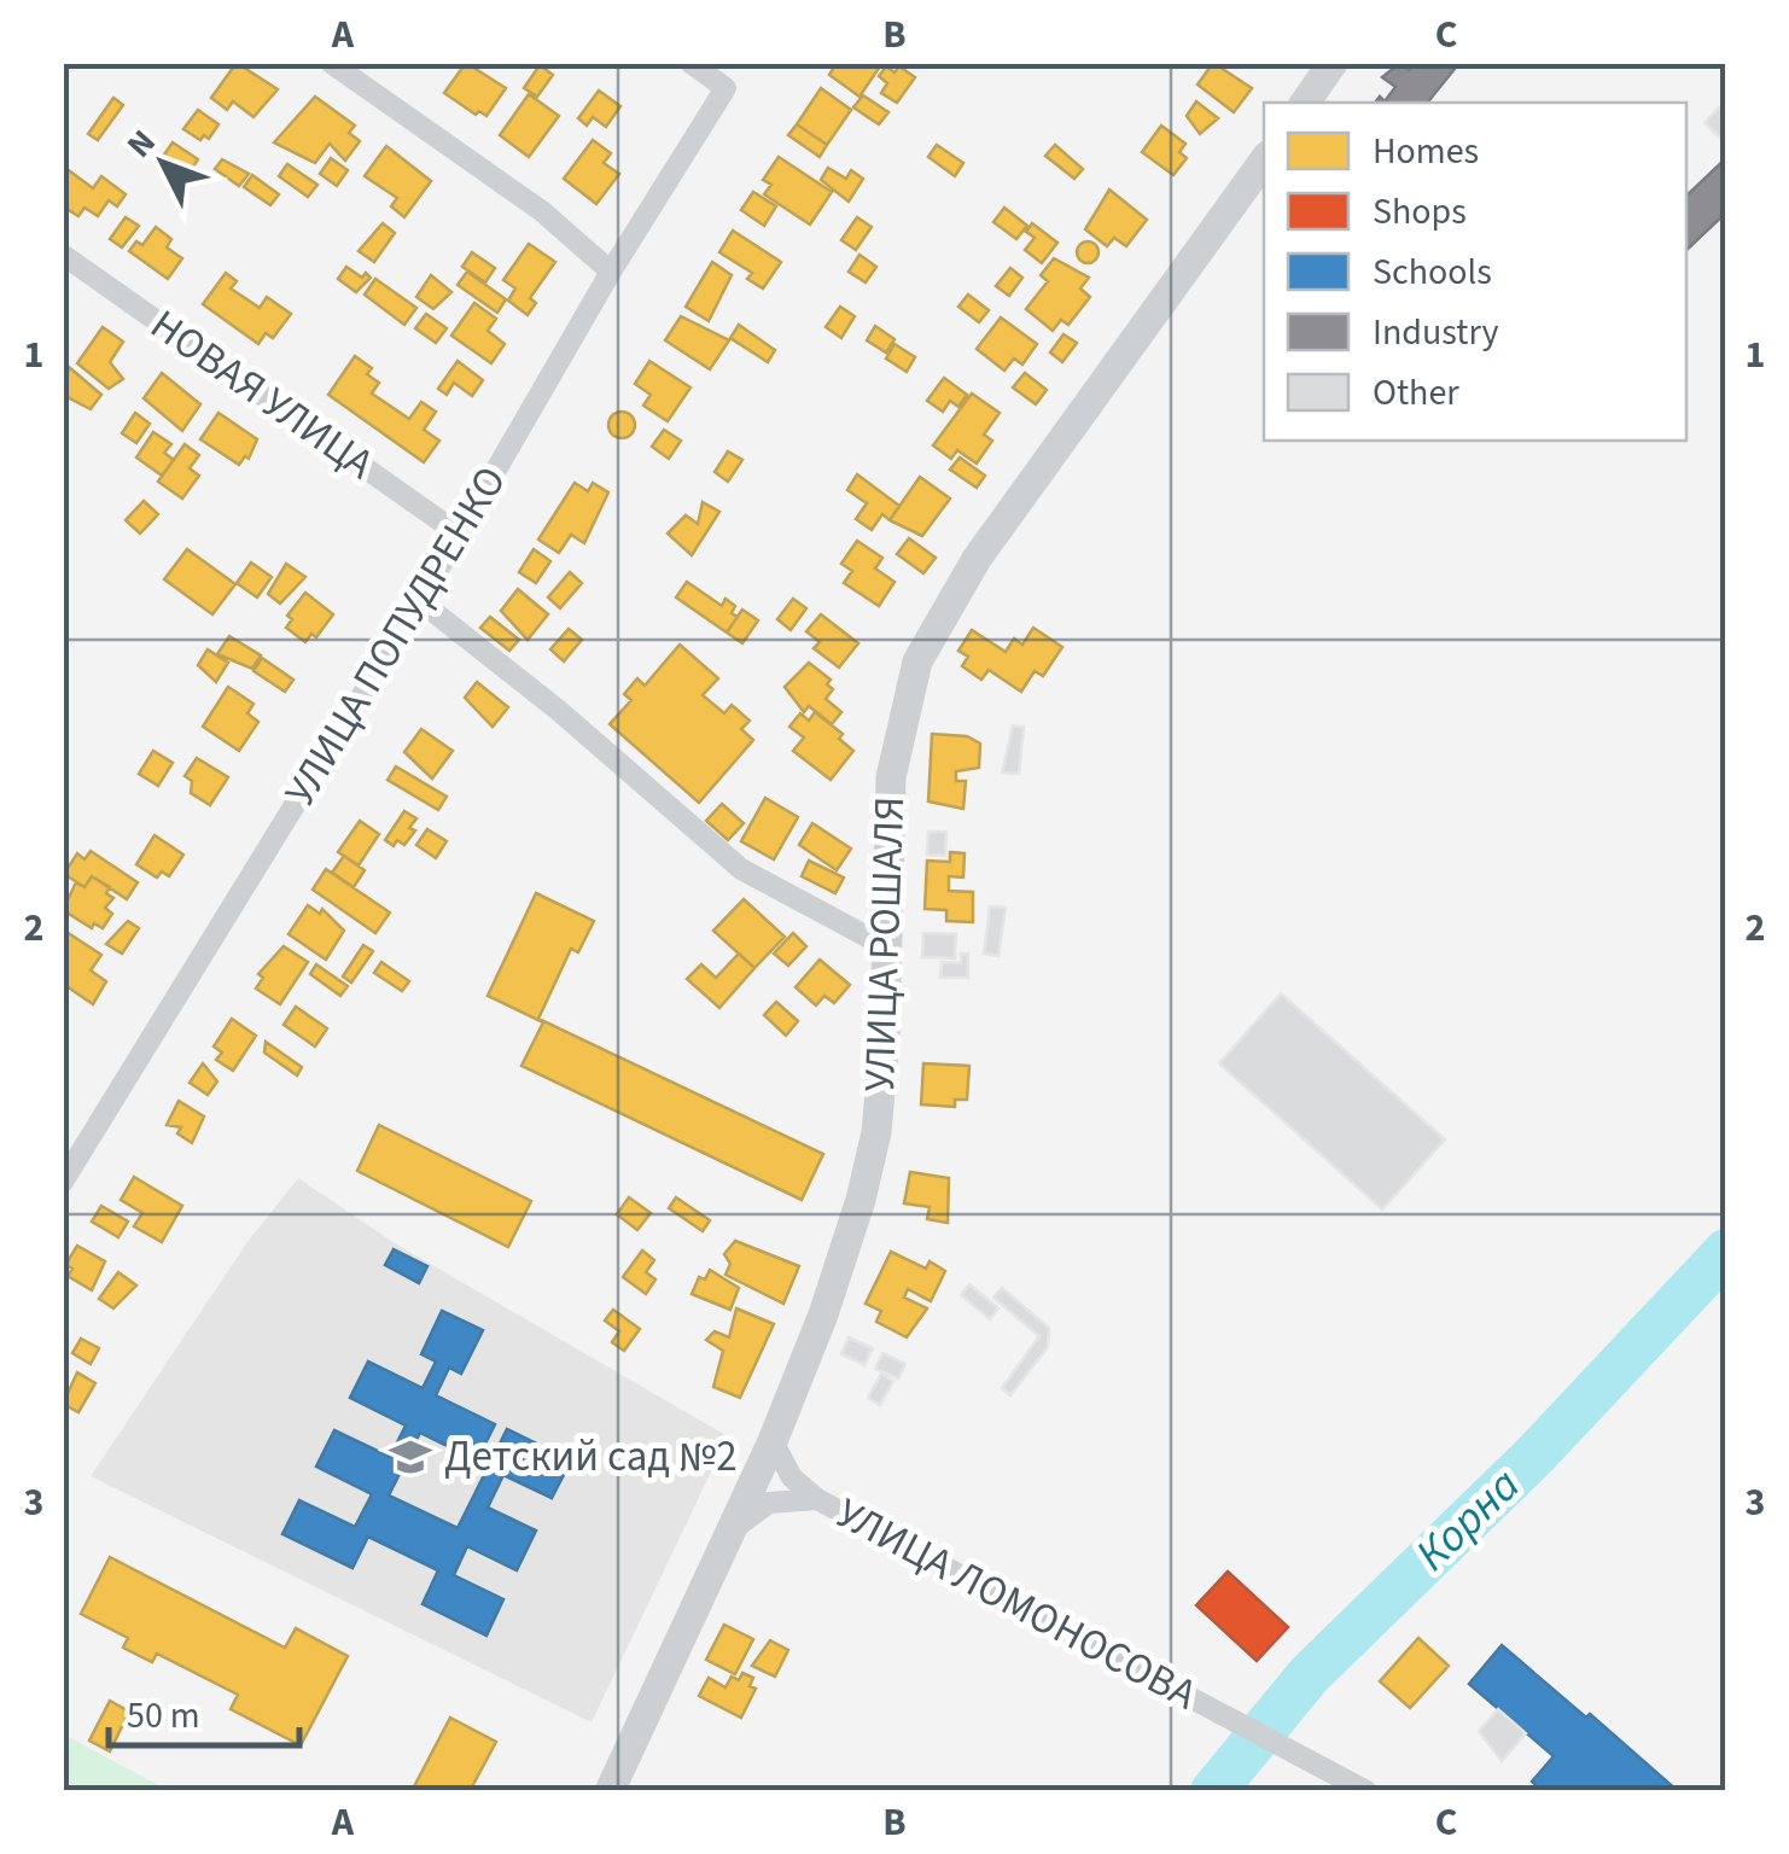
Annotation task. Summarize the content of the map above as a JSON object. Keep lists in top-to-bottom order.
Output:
{
  "streets": {
    "main road": ["УЛИЦА РОШАЛЯ"],
    "street": ["НОВАЯ УЛИЦА", "УЛИЦА ПОПУДРЕНКО", "УЛИЦА ЛОМОНОСОВА"]
  },
  "crossings": [
    ["НОВАЯ УЛИЦА", "УЛИЦА ПОПУДРЕНКО"],
    ["УЛИЦА РОШАЛЯ", "УЛИЦА ЛОМОНОСОВА"]
  ],
  "water": ["Корна"],
  "places": {
    "school or university": ["Детский сад №2"]
  },
  "legend": [
    "Homes",
    "Shops",
    "Schools",
    "Industry",
    "Other"
  ],
  "scale_bar": "50 m",
  "north": "top left",
  "grid": {
    "columns": ["A", "B", "C"],
    "rows": ["1", "2", "3"]
  }
}
